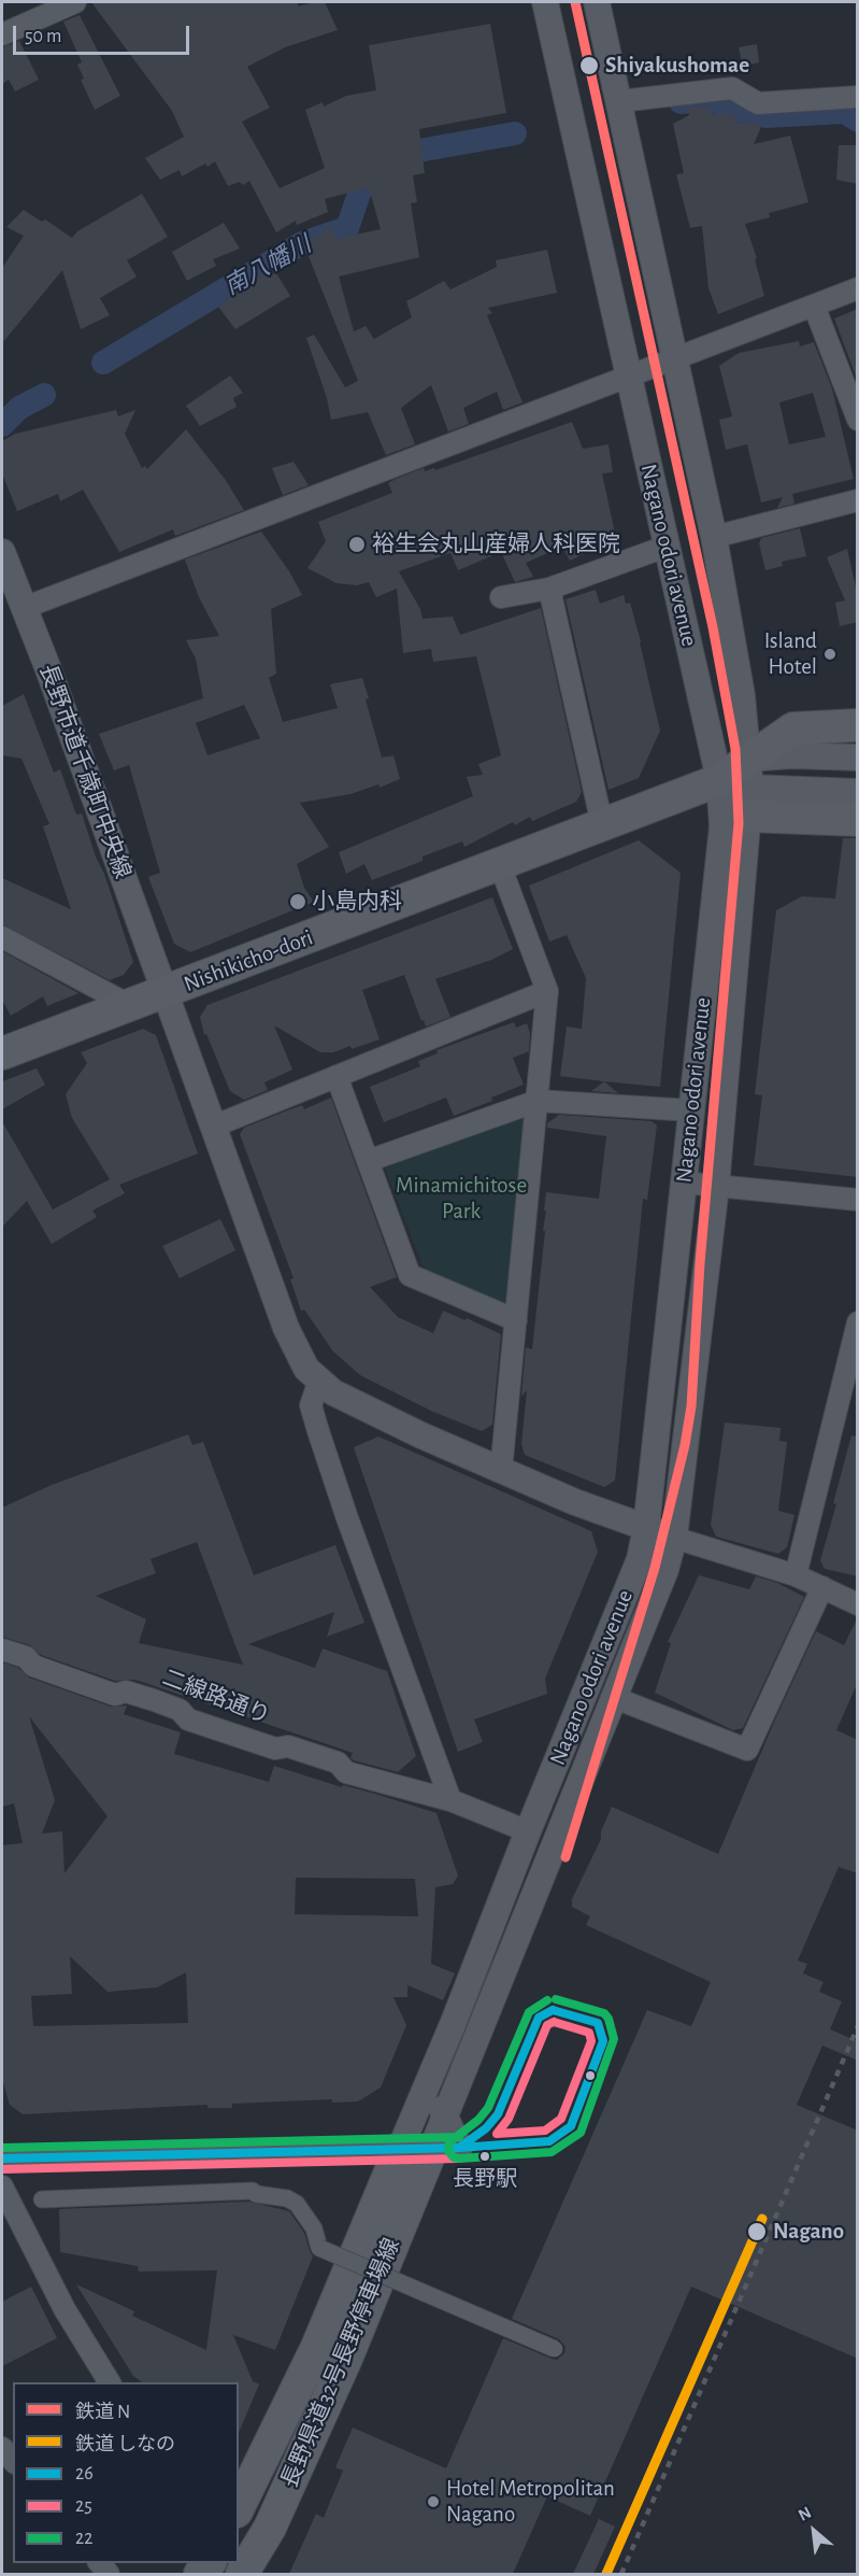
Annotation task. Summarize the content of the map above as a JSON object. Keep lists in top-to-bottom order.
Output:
{
  "streets": {
    "main road": ["Nishikicho-dori", "長野県道32号長野停車場線"],
    "street": ["Nagano odori avenue", "長野市道千歳町中央線", "二線路通り"]
  },
  "crossings": [
    ["Nagano odori avenue", "長野市道千歳町中央線"],
    ["Nagano odori avenue", "Nishikicho-dori"],
    ["Nagano odori avenue", "二線路通り"],
    ["Nagano odori avenue", "長野県道32号長野停車場線"],
    ["長野市道千歳町中央線", "Nishikicho-dori"]
  ],
  "water": ["南八幡川"],
  "parks": ["Minamichitose Park"],
  "places": [
    "Shiyakushomae",
    "裕生会丸山産婦人科医院",
    "Island Hotel",
    "小島内科",
    "長野駅",
    "Nagano",
    "Hotel Metropolitan Nagano"
  ],
  "lines": [
    "rail line N",
    "transit line 22",
    "transit line 26",
    "transit line 25",
    "rail line しなの"
  ],
  "legend": [
    "鉄道 N",
    "鉄道 しなの",
    "26",
    "25",
    "22"
  ],
  "scale_bar": "50 m",
  "north": "top left"
}
